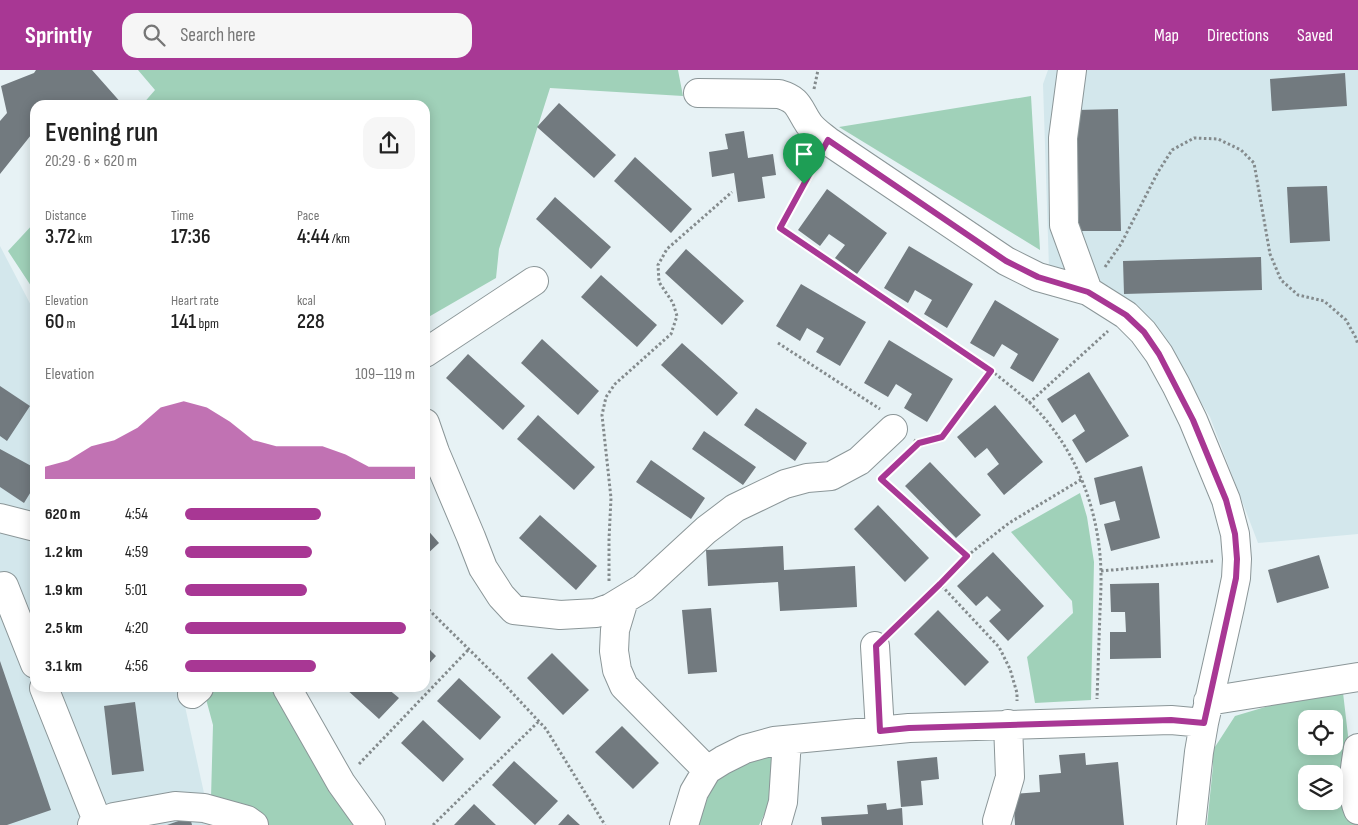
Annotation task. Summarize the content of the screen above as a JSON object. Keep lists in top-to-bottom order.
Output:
{
  "page": {
    "header": "Sprintly",
    "search": "Search here",
    "nav": ["Map", "Directions", "Saved"],
    "heading": ["Evening run", "20:29 · 6 × 620 m"],
    "stats": [
      ["Distance", "3.72 km"],
      ["Time", "17:36"],
      ["Pace", "4:44 /km"],
      ["Elevation", "60 m"],
      ["Heart rate", "141 bpm"],
      ["kcal", "228"]
    ],
    "chart": ["Elevation", "109–119 m"],
    "list": [
      {
        "name": "620 m",
        "note": "4:54"
      },
      {
        "name": "1.2 km",
        "note": "4:59"
      },
      {
        "name": "1.9 km",
        "note": "5:01"
      },
      {
        "name": "2.5 km",
        "note": "4:20"
      },
      {
        "name": "3.1 km",
        "note": "4:56"
      }
    ]
  }
}
